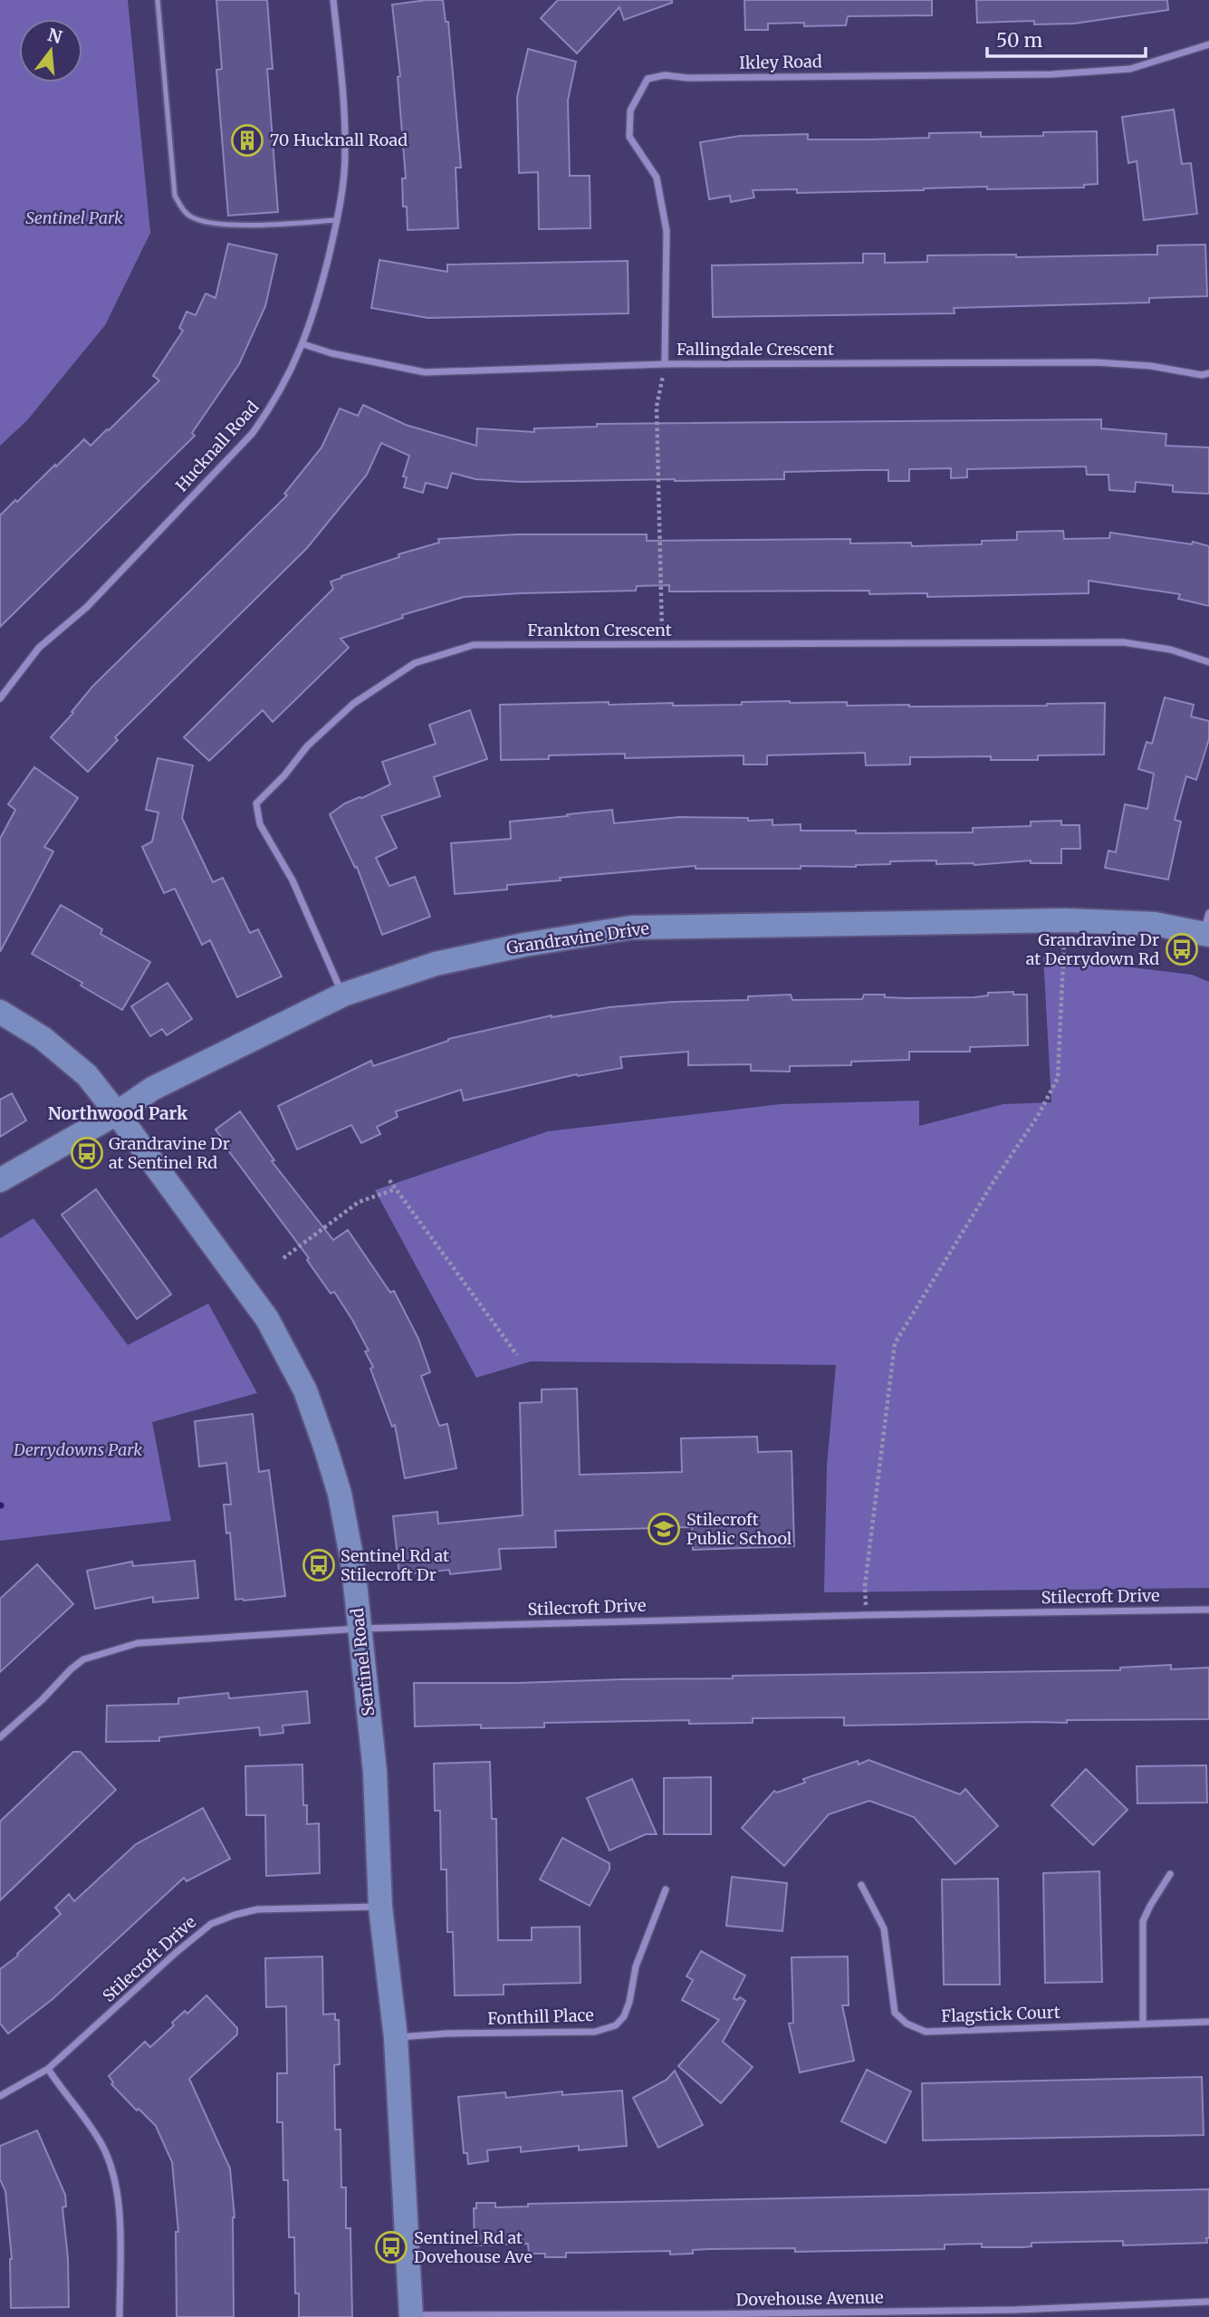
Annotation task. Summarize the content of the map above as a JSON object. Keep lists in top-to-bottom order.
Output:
{
  "streets": {
    "street": [
      "Ikley Road",
      "Fallingdale Crescent",
      "Hucknall Road",
      "Frankton Crescent",
      "Grandravine Drive",
      "Stilecroft Drive",
      "Sentinel Road",
      "Flagstick Court",
      "Fonthill Place",
      "Dovehouse Avenue"
    ]
  },
  "crossings": [
    ["Ikley Road", "Fallingdale Crescent"],
    ["Fallingdale Crescent", "Hucknall Road"],
    ["Frankton Crescent", "Grandravine Drive"],
    ["Grandravine Drive", "Sentinel Road"],
    ["Stilecroft Drive", "Sentinel Road"],
    ["Sentinel Road", "Fonthill Place"],
    ["Sentinel Road", "Dovehouse Avenue"]
  ],
  "districts": ["Northwood Park"],
  "parks": ["Sentinel Park", "Derrydowns Park"],
  "places": {
    "building": ["70 Hucknall Road"],
    "bus stop": [
      "Grandravine Dr at Derrydown Rd",
      "Grandravine Dr at Sentinel Rd",
      "Sentinel Rd at Stilecroft Dr",
      "Sentinel Rd at Dovehouse Ave"
    ],
    "school or university": ["Stilecroft Public School"]
  },
  "scale_bar": "50 m",
  "north": "top"
}
